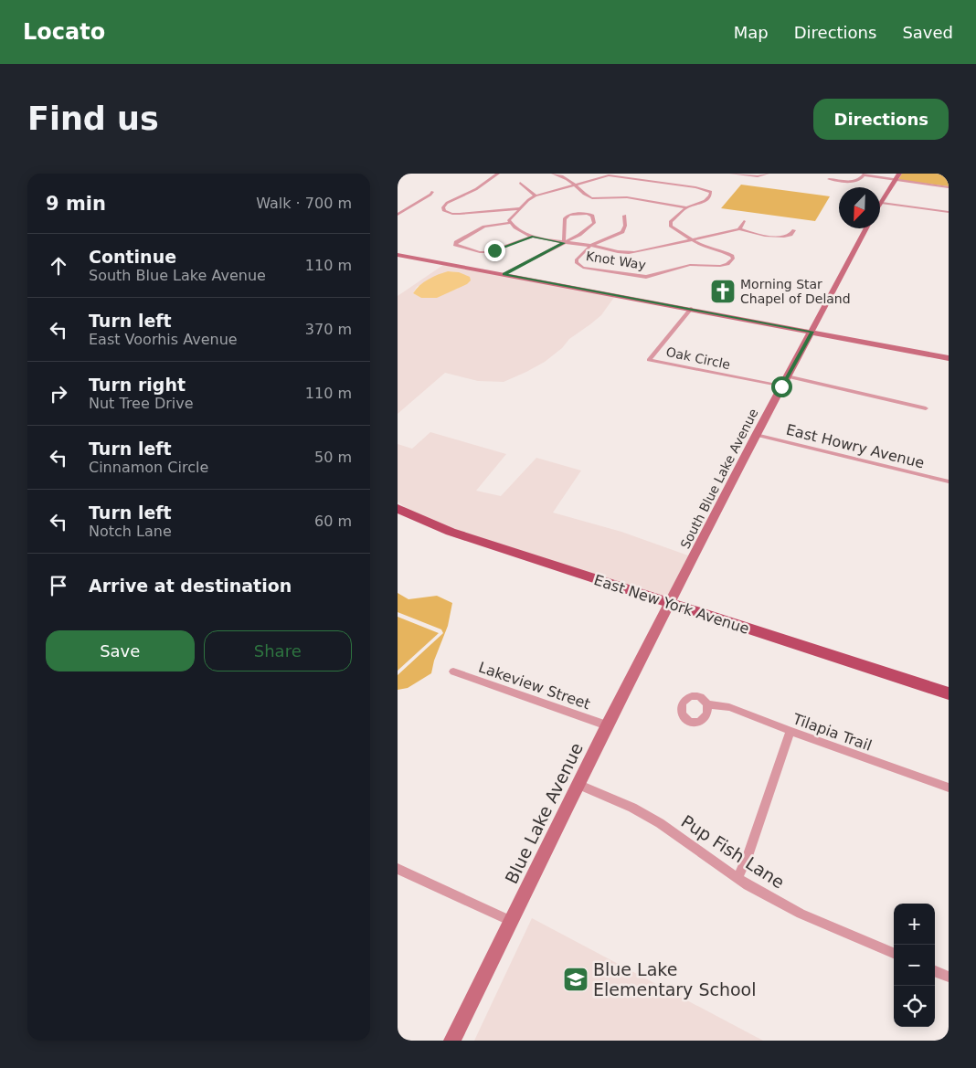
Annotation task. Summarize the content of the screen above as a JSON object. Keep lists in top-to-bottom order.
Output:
{
  "streets": {
    "main road": ["South Blue Lake Avenue", "East New York Avenue", "Blue Lake Avenue"],
    "street": [
      "Knot Way",
      "Oak Circle",
      "East Howry Avenue",
      "Lakeview Street",
      "Tilapia Trail",
      "Pup Fish Lane"
    ]
  },
  "crossings": [
    ["Oak Circle", "South Blue Lake Avenue"],
    ["East Howry Avenue", "South Blue Lake Avenue"],
    ["South Blue Lake Avenue", "East New York Avenue"],
    ["South Blue Lake Avenue", "Blue Lake Avenue"],
    ["East New York Avenue", "Blue Lake Avenue"],
    ["Lakeview Street", "Blue Lake Avenue"],
    ["Blue Lake Avenue", "Pup Fish Lane"]
  ],
  "places": {
    "church": ["Morning Star Chapel of Deland"],
    "school or university": ["Blue Lake Elementary School"]
  },
  "north": "bottom left",
  "page": {
    "header": "Locato",
    "nav": ["Map", "Directions", "Saved"],
    "buttons": [
      "Directions",
      ["Save", "Share"]
    ],
    "title": "Find us",
    "heading": ["9 min", "Walk · 700 m"],
    "list": [
      ["Continue", "South Blue Lake Avenue", "110 m"],
      ["Turn left", "East Voorhis Avenue", "370 m"],
      ["Turn right", "Nut Tree Drive", "110 m"],
      ["Turn left", "Cinnamon Circle", "50 m"],
      ["Turn left", "Notch Lane", "60 m"],
      "Arrive at destination"
    ],
    "map_buttons": ["+", "−"]
  }
}
